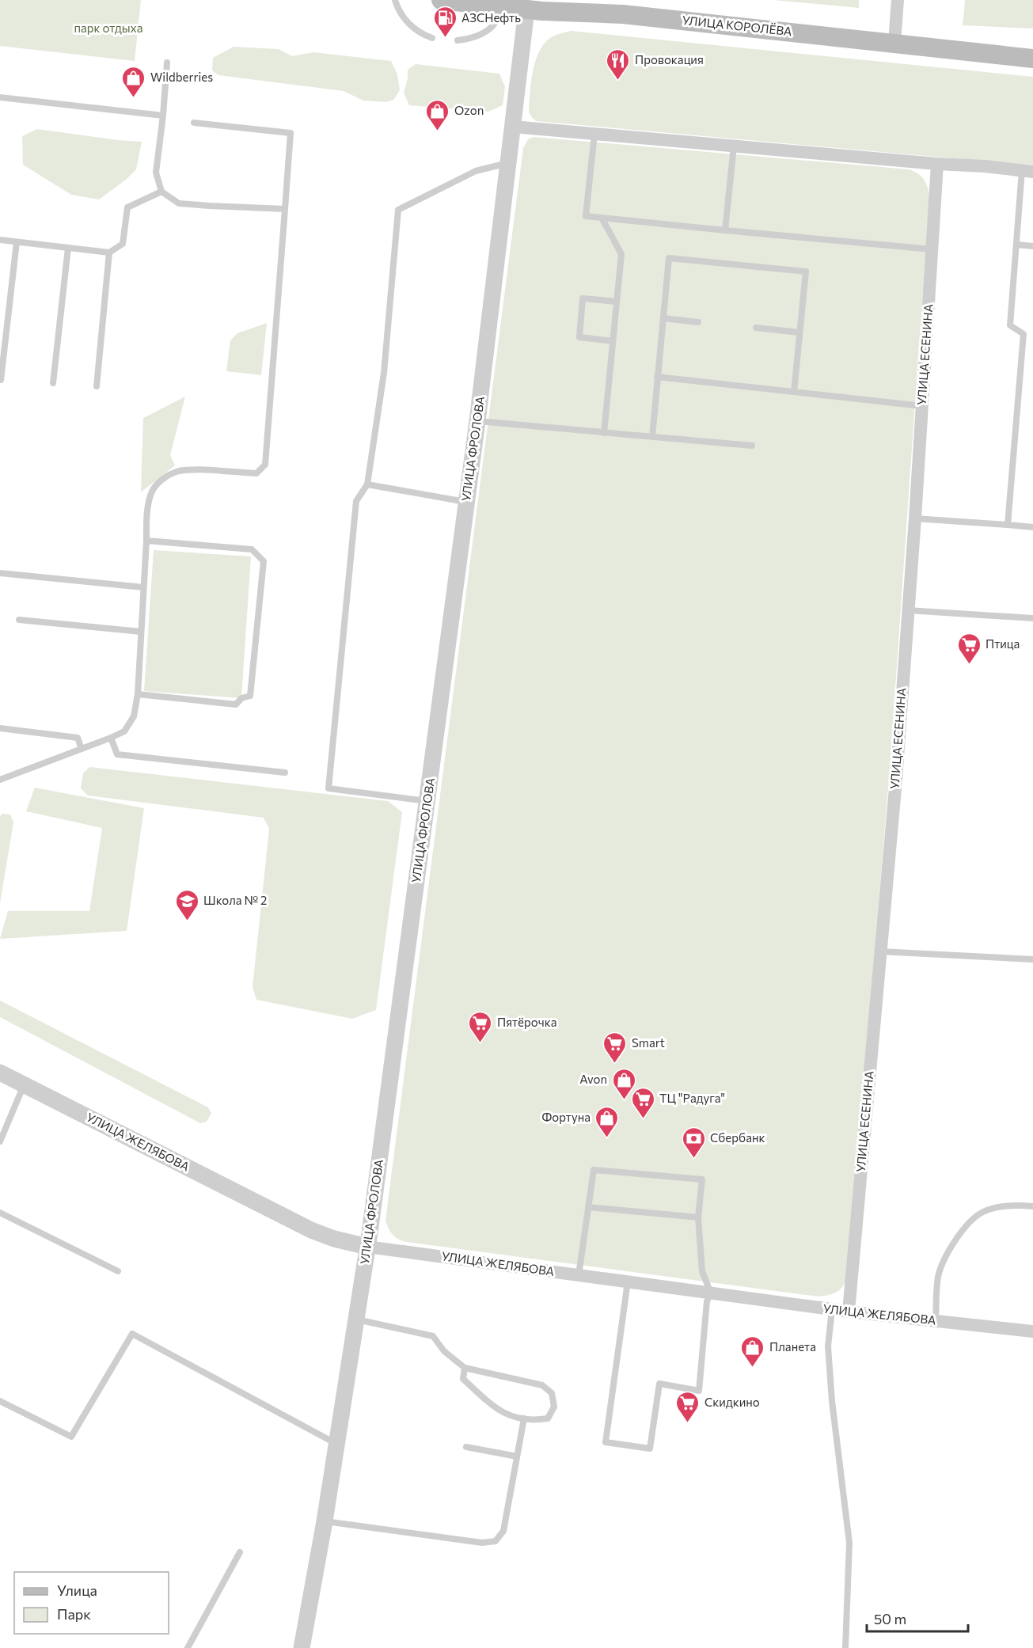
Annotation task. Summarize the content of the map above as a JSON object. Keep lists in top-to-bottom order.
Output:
{
  "streets": {
    "main road": ["УЛИЦА КОРОЛЁВА"],
    "street": ["УЛИЦА ЕСЕНИНА", "УЛИЦА ФРОЛОВА", "УЛИЦА ЖЕЛЯБОВА"]
  },
  "crossings": [
    ["УЛИЦА КОРОЛЁВА", "УЛИЦА ФРОЛОВА"],
    ["УЛИЦА ЕСЕНИНА", "УЛИЦА ЖЕЛЯБОВА"],
    ["УЛИЦА ФРОЛОВА", "УЛИЦА ЖЕЛЯБОВА"]
  ],
  "parks": ["парк отдыха"],
  "places": {
    "fuel station": ["АЗСНефть"],
    "restaurant": ["Провокация"],
    "shop": [
      "Wildberries",
      "Ozon",
      "Avon",
      "Фортуна",
      "Планета"
    ],
    "supermarket": [
      "Птица",
      "Пятёрочка",
      "Smart",
      "ТЦ \"Радуга\"",
      "Скидкино"
    ],
    "school or university": ["Школа № 2"],
    "bank": ["Сбербанк"]
  },
  "legend": ["Улица", "Парк"],
  "scale_bar": "50 m"
}
